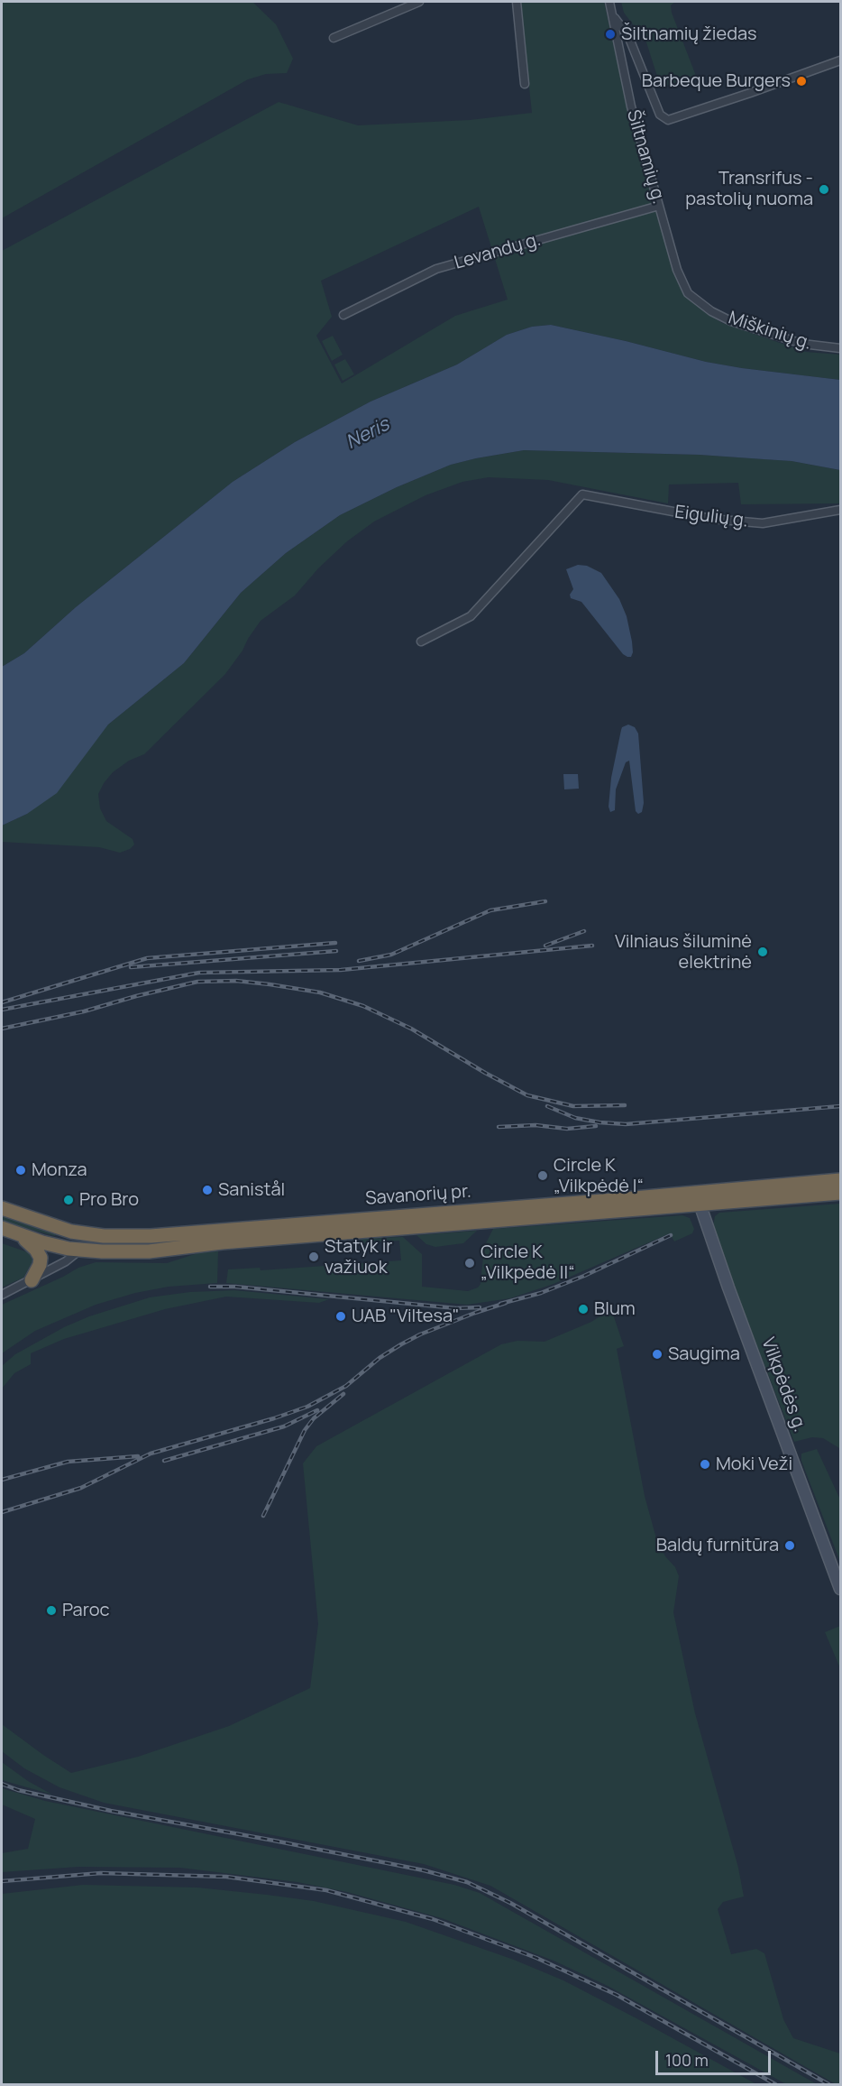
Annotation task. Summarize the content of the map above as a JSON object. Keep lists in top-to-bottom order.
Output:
{
  "streets": {
    "highway": ["Savanorių pr."],
    "main road": ["Vilkpėdės g."],
    "street": [
      "Šiltnamių g.",
      "Levandų g.",
      "Miškinių g.",
      "Eigulių g."
    ]
  },
  "crossings": [
    ["Šiltnamių g.", "Levandų g."],
    ["Šiltnamių g.", "Miškinių g."],
    ["Savanorių pr.", "Vilkpėdės g."]
  ],
  "water": ["Neris"],
  "places": [
    "Šiltnamių žiedas",
    "Barbeque Burgers",
    "Transrifus - pastolių nuoma",
    "Vilniaus šiluminė elektrinė",
    "Monza",
    "Circle K „Vilkpėdė I“",
    "Sanistål",
    "Pro Bro",
    "Statyk ir važiuok",
    "Circle K „Vilkpėdė II“",
    "Blum",
    "UAB \"Viltesa\"",
    "Saugima",
    "Moki Veži",
    "Baldų furnitūra",
    "Paroc"
  ],
  "scale_bar": "100 m"
}
